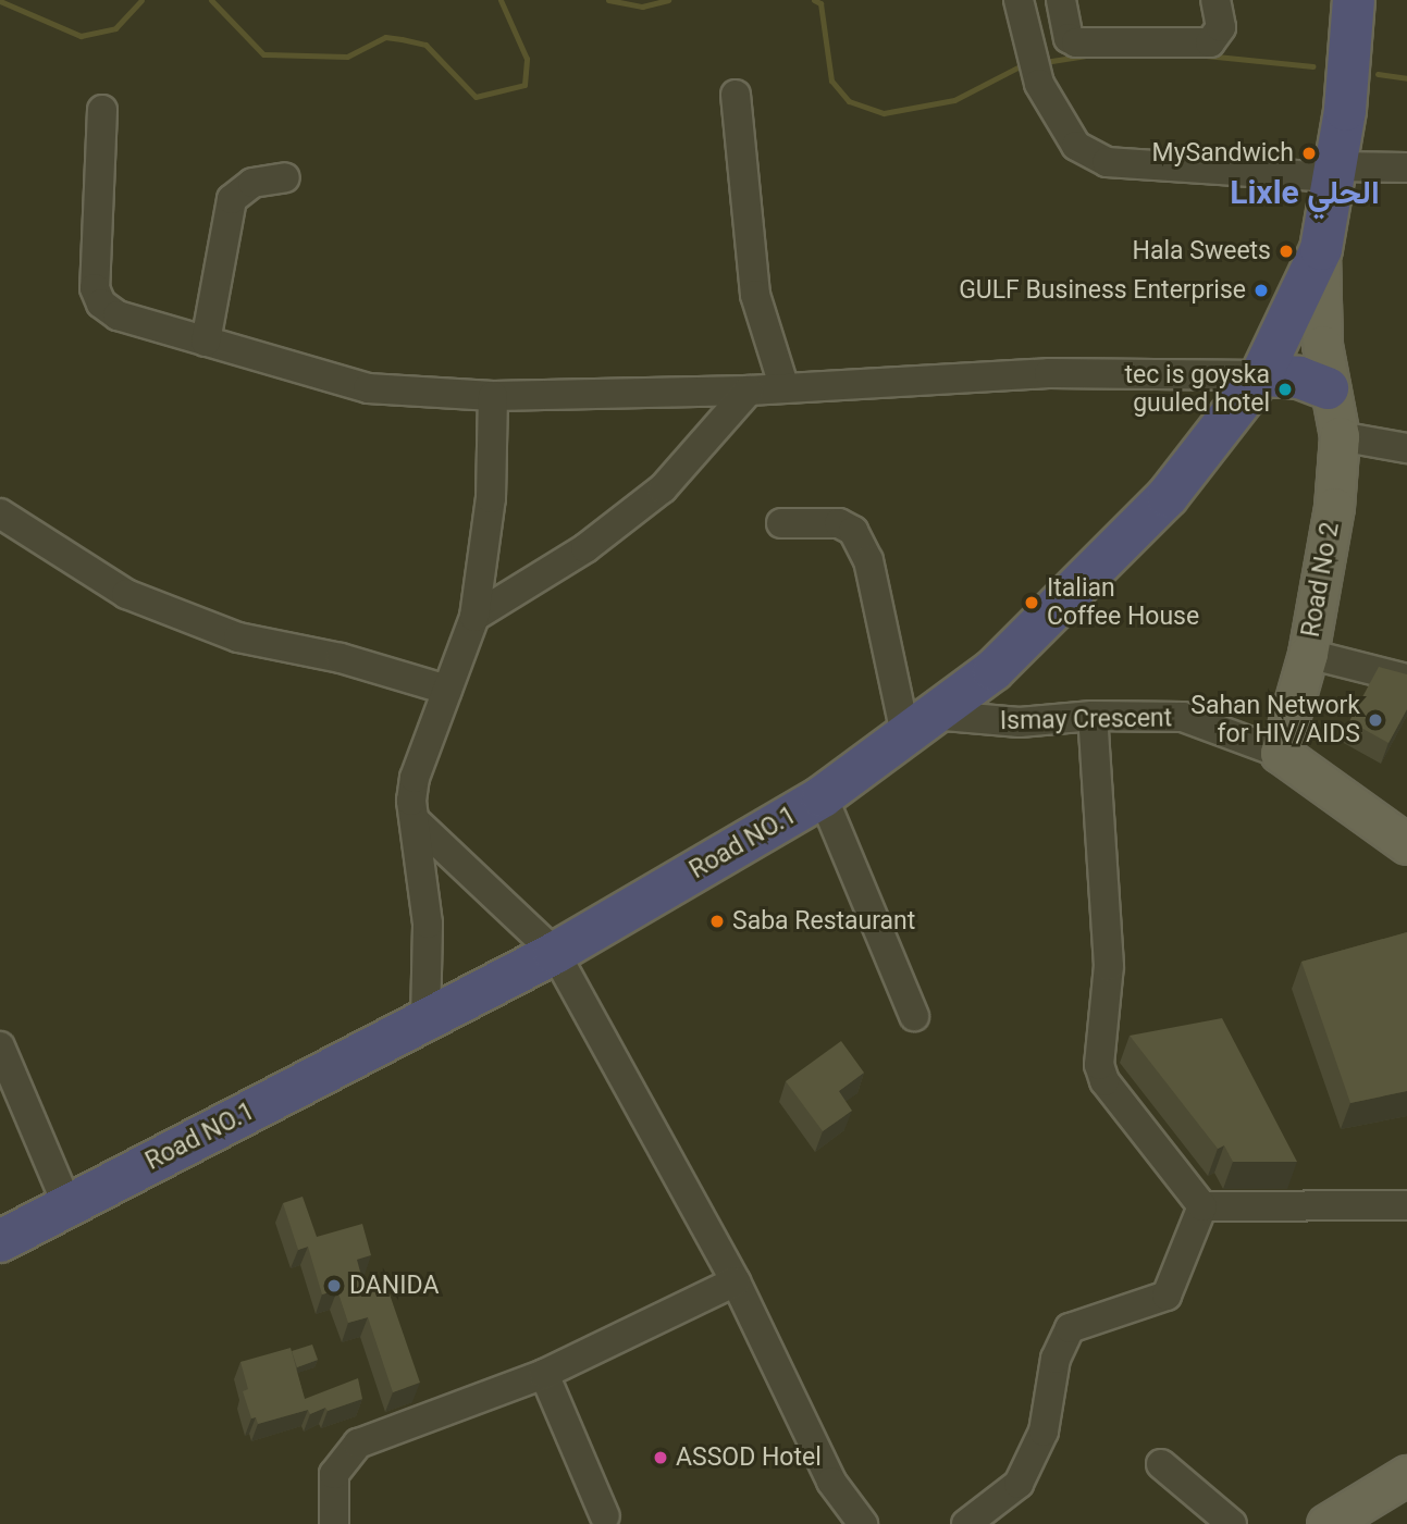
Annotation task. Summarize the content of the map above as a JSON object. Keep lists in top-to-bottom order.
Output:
{
  "streets": {
    "highway": ["Road NO.1"],
    "main road": ["Road No 2"],
    "street": ["Ismay Crescent"]
  },
  "crossings": [
    ["Road No 2", "Ismay Crescent"],
    ["Road No 2", "Road NO.1"],
    ["Ismay Crescent", "Road NO.1"]
  ],
  "districts": ["Lixle الحلي"],
  "places": [
    "MySandwich",
    "Hala Sweets",
    "GULF Business Enterprise",
    "tec is goyska guuled hotel",
    "Italian Coffee House",
    "Sahan Network for HIV/AIDS",
    "Saba Restaurant",
    "DANIDA",
    "ASSOD Hotel"
  ]
}
